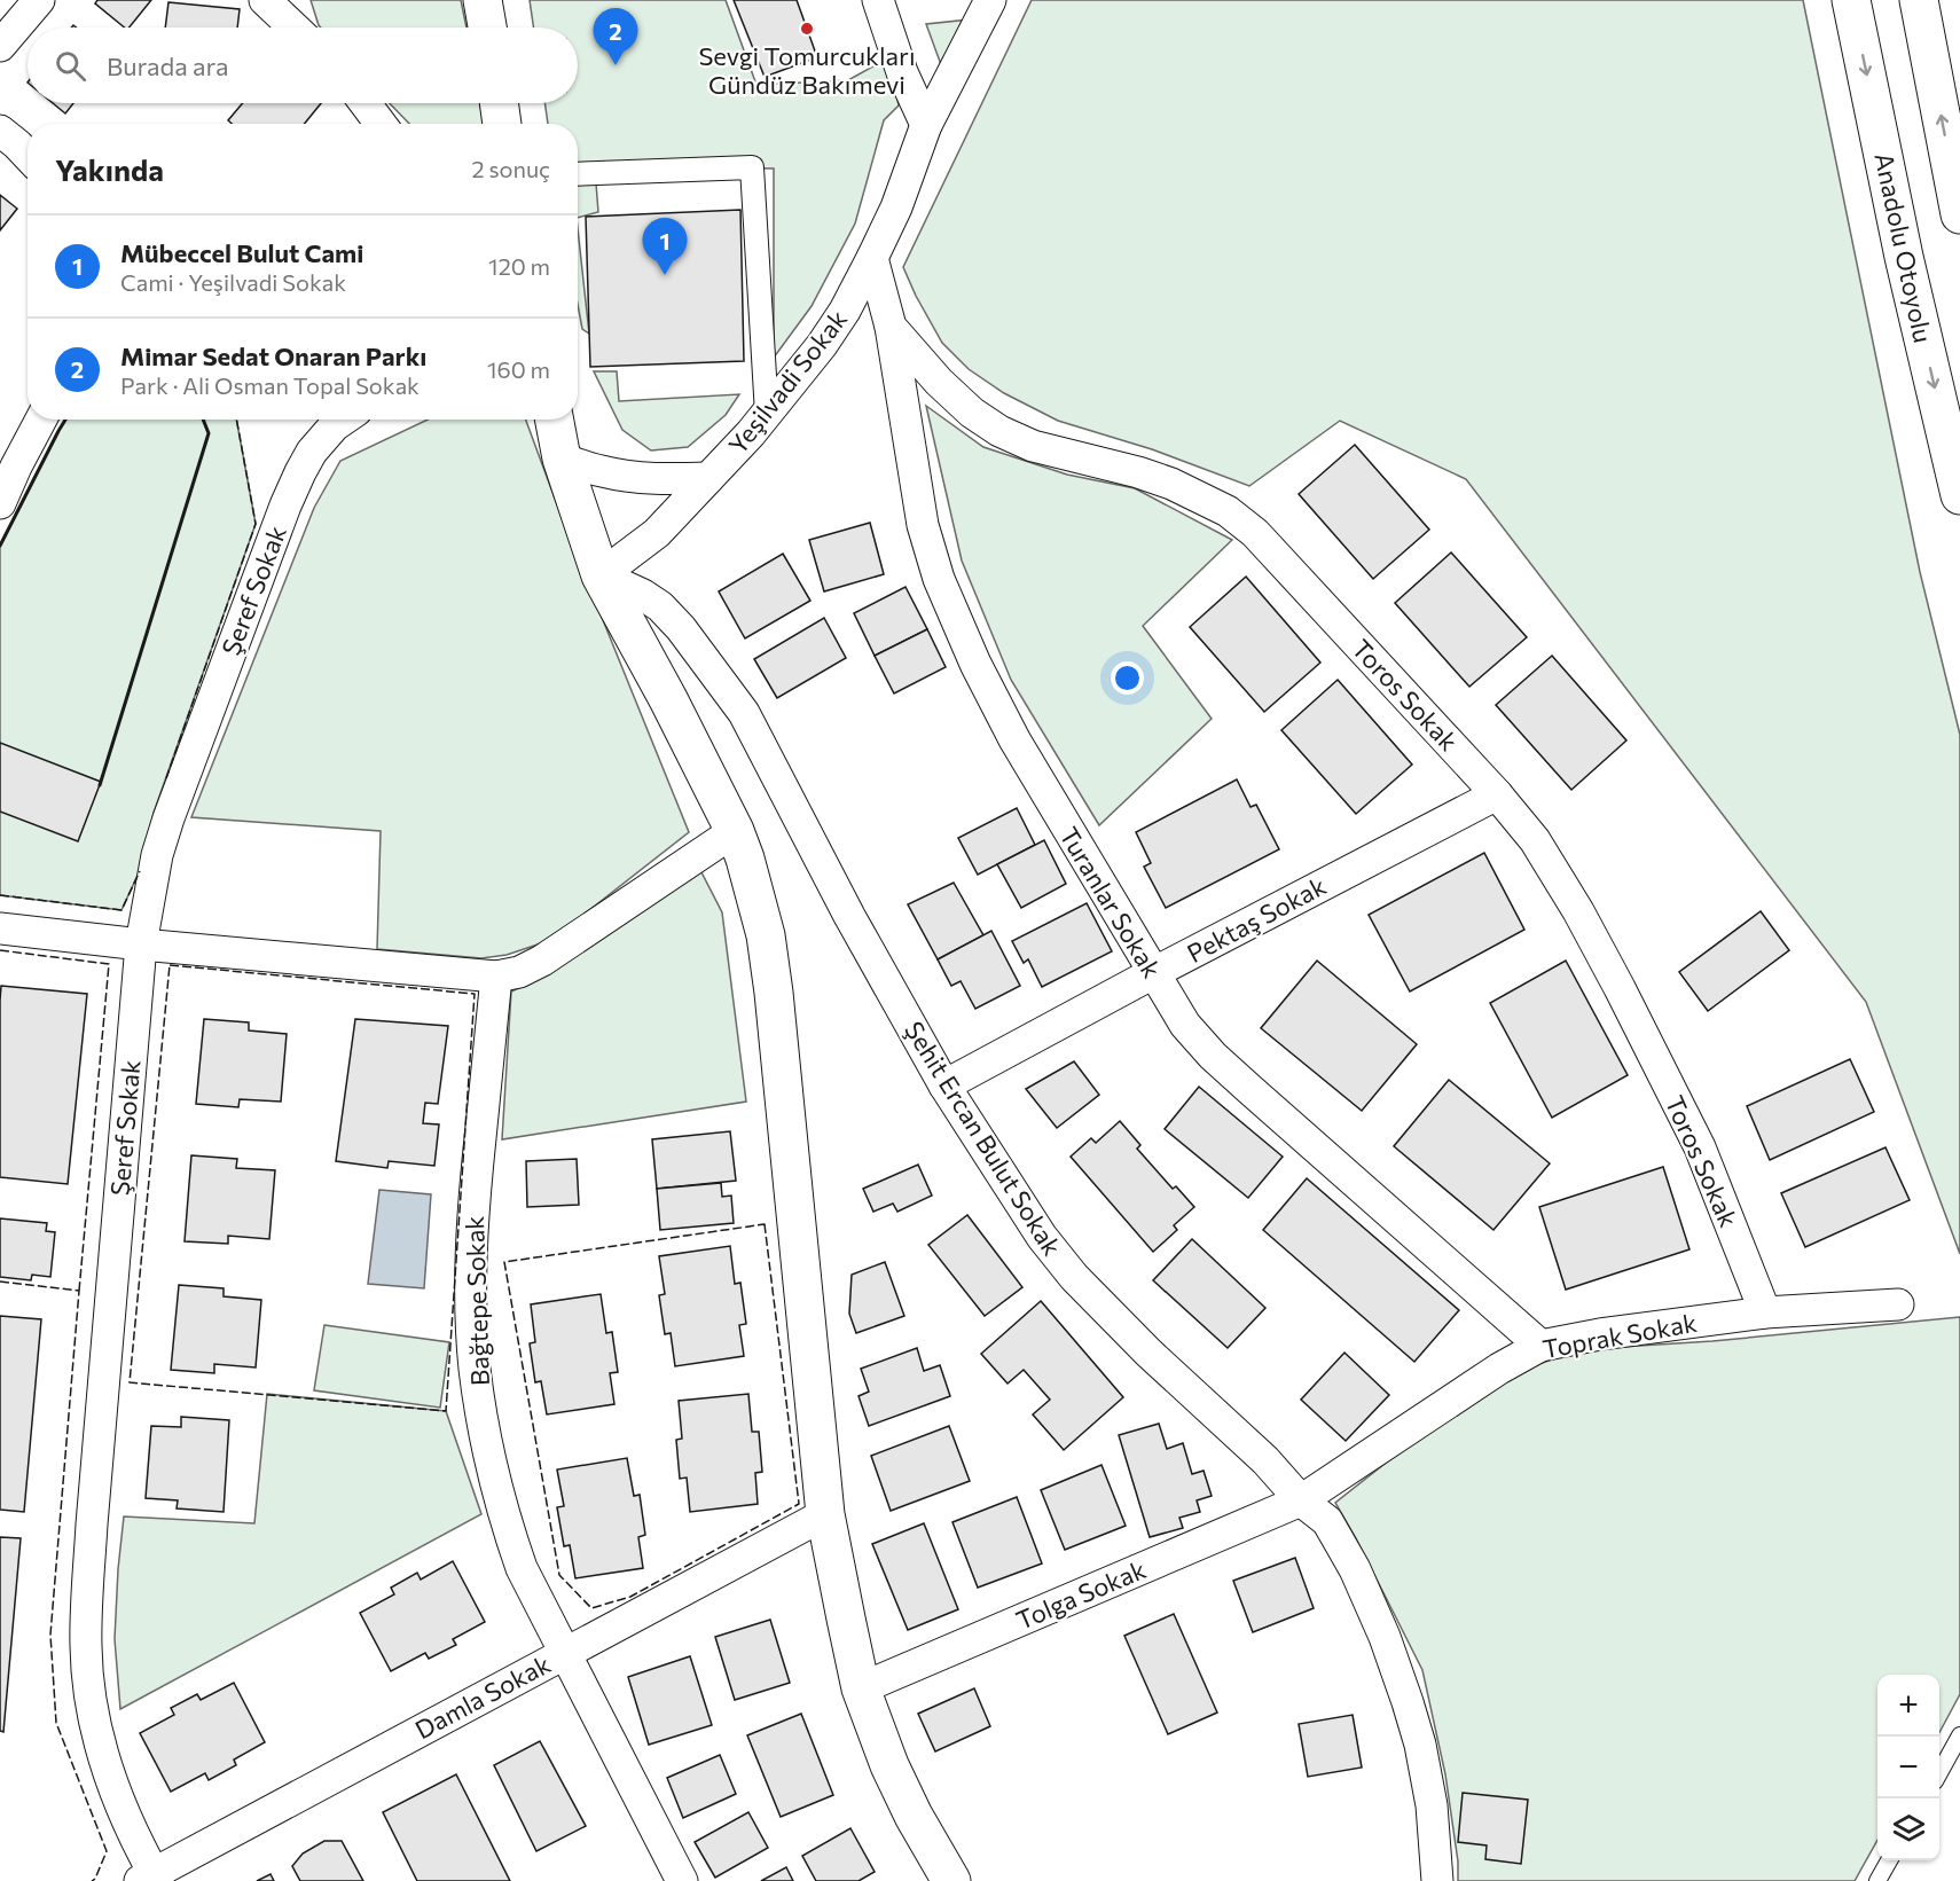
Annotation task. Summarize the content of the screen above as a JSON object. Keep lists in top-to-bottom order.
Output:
{
  "streets": {
    "main road": ["Anadolu Otoyolu"],
    "street": [
      "Yeşilvadi Sokak",
      "Şeref Sokak",
      "Toros Sokak",
      "Turanlar Sokak",
      "Pektaş Sokak",
      "Şehit Ercan Bulut Sokak",
      "Bağtepe Sokak",
      "Toprak Sokak",
      "Tolga Sokak",
      "Damla Sokak"
    ]
  },
  "crossings": [
    ["Yeşilvadi Sokak", "Toros Sokak"],
    ["Yeşilvadi Sokak", "Şehit Ercan Bulut Sokak"],
    ["Şeref Sokak", "Damla Sokak"],
    ["Toros Sokak", "Turanlar Sokak"],
    ["Toros Sokak", "Pektaş Sokak"],
    ["Toros Sokak", "Toprak Sokak"],
    ["Turanlar Sokak", "Pektaş Sokak"],
    ["Turanlar Sokak", "Toprak Sokak"],
    ["Pektaş Sokak", "Şehit Ercan Bulut Sokak"],
    ["Şehit Ercan Bulut Sokak", "Toprak Sokak"],
    ["Şehit Ercan Bulut Sokak", "Tolga Sokak"],
    ["Bağtepe Sokak", "Damla Sokak"],
    ["Toprak Sokak", "Tolga Sokak"]
  ],
  "places": ["Sevgi Tomurcukları Gündüz Bakımevi"],
  "page": {
    "pins": ["2", "1"],
    "search": "Burada ara",
    "heading": ["Yakında", "2 sonuç"],
    "list": [
      {
        "mark": "1",
        "name": "Mübeccel Bulut Cami",
        "note": "Cami · Yeşilvadi Sokak",
        "value": "120 m"
      },
      {
        "mark": "2",
        "name": "Mimar Sedat Onaran Parkı",
        "note": "Park · Ali Osman Topal Sokak",
        "value": "160 m"
      }
    ],
    "map_buttons": ["+", "−"]
  }
}
